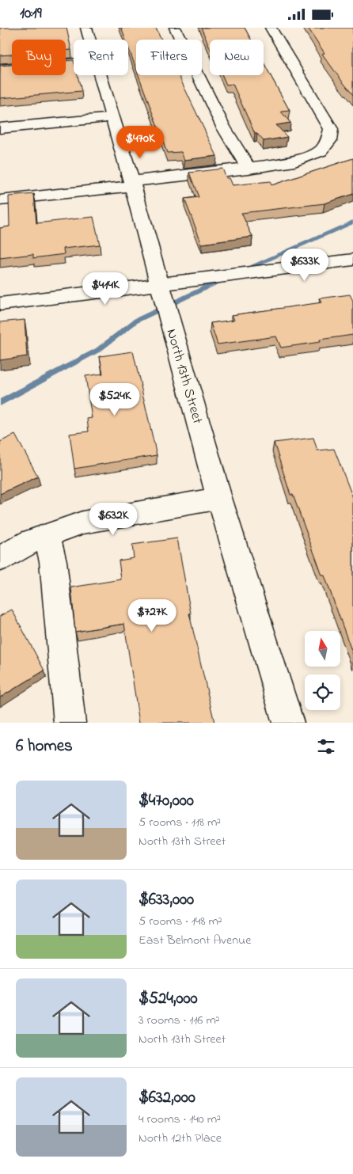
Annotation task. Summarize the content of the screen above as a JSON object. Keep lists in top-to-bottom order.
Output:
{
  "streets": {
    "street": ["North 13th Street"]
  },
  "north": "top",
  "page": {
    "status": "10:19",
    "chip": [
      "Buy",
      "Rent",
      "Filters",
      "New"
    ],
    "price": [
      "$470K",
      "$633K",
      "$414K",
      "$524K",
      "$632K",
      "$727K"
    ],
    "heading": "6 homes",
    "list": [
      {
        "name": "$470,000",
        "note": "5 rooms · 118 m² · North 13th Street"
      },
      {
        "name": "$633,000",
        "note": "5 rooms · 148 m² · East Belmont Avenue"
      },
      {
        "name": "$524,000",
        "note": "3 rooms · 116 m² · North 13th Street"
      },
      {
        "name": "$632,000",
        "note": "4 rooms · 140 m² · North 12th Place"
      }
    ]
  }
}
